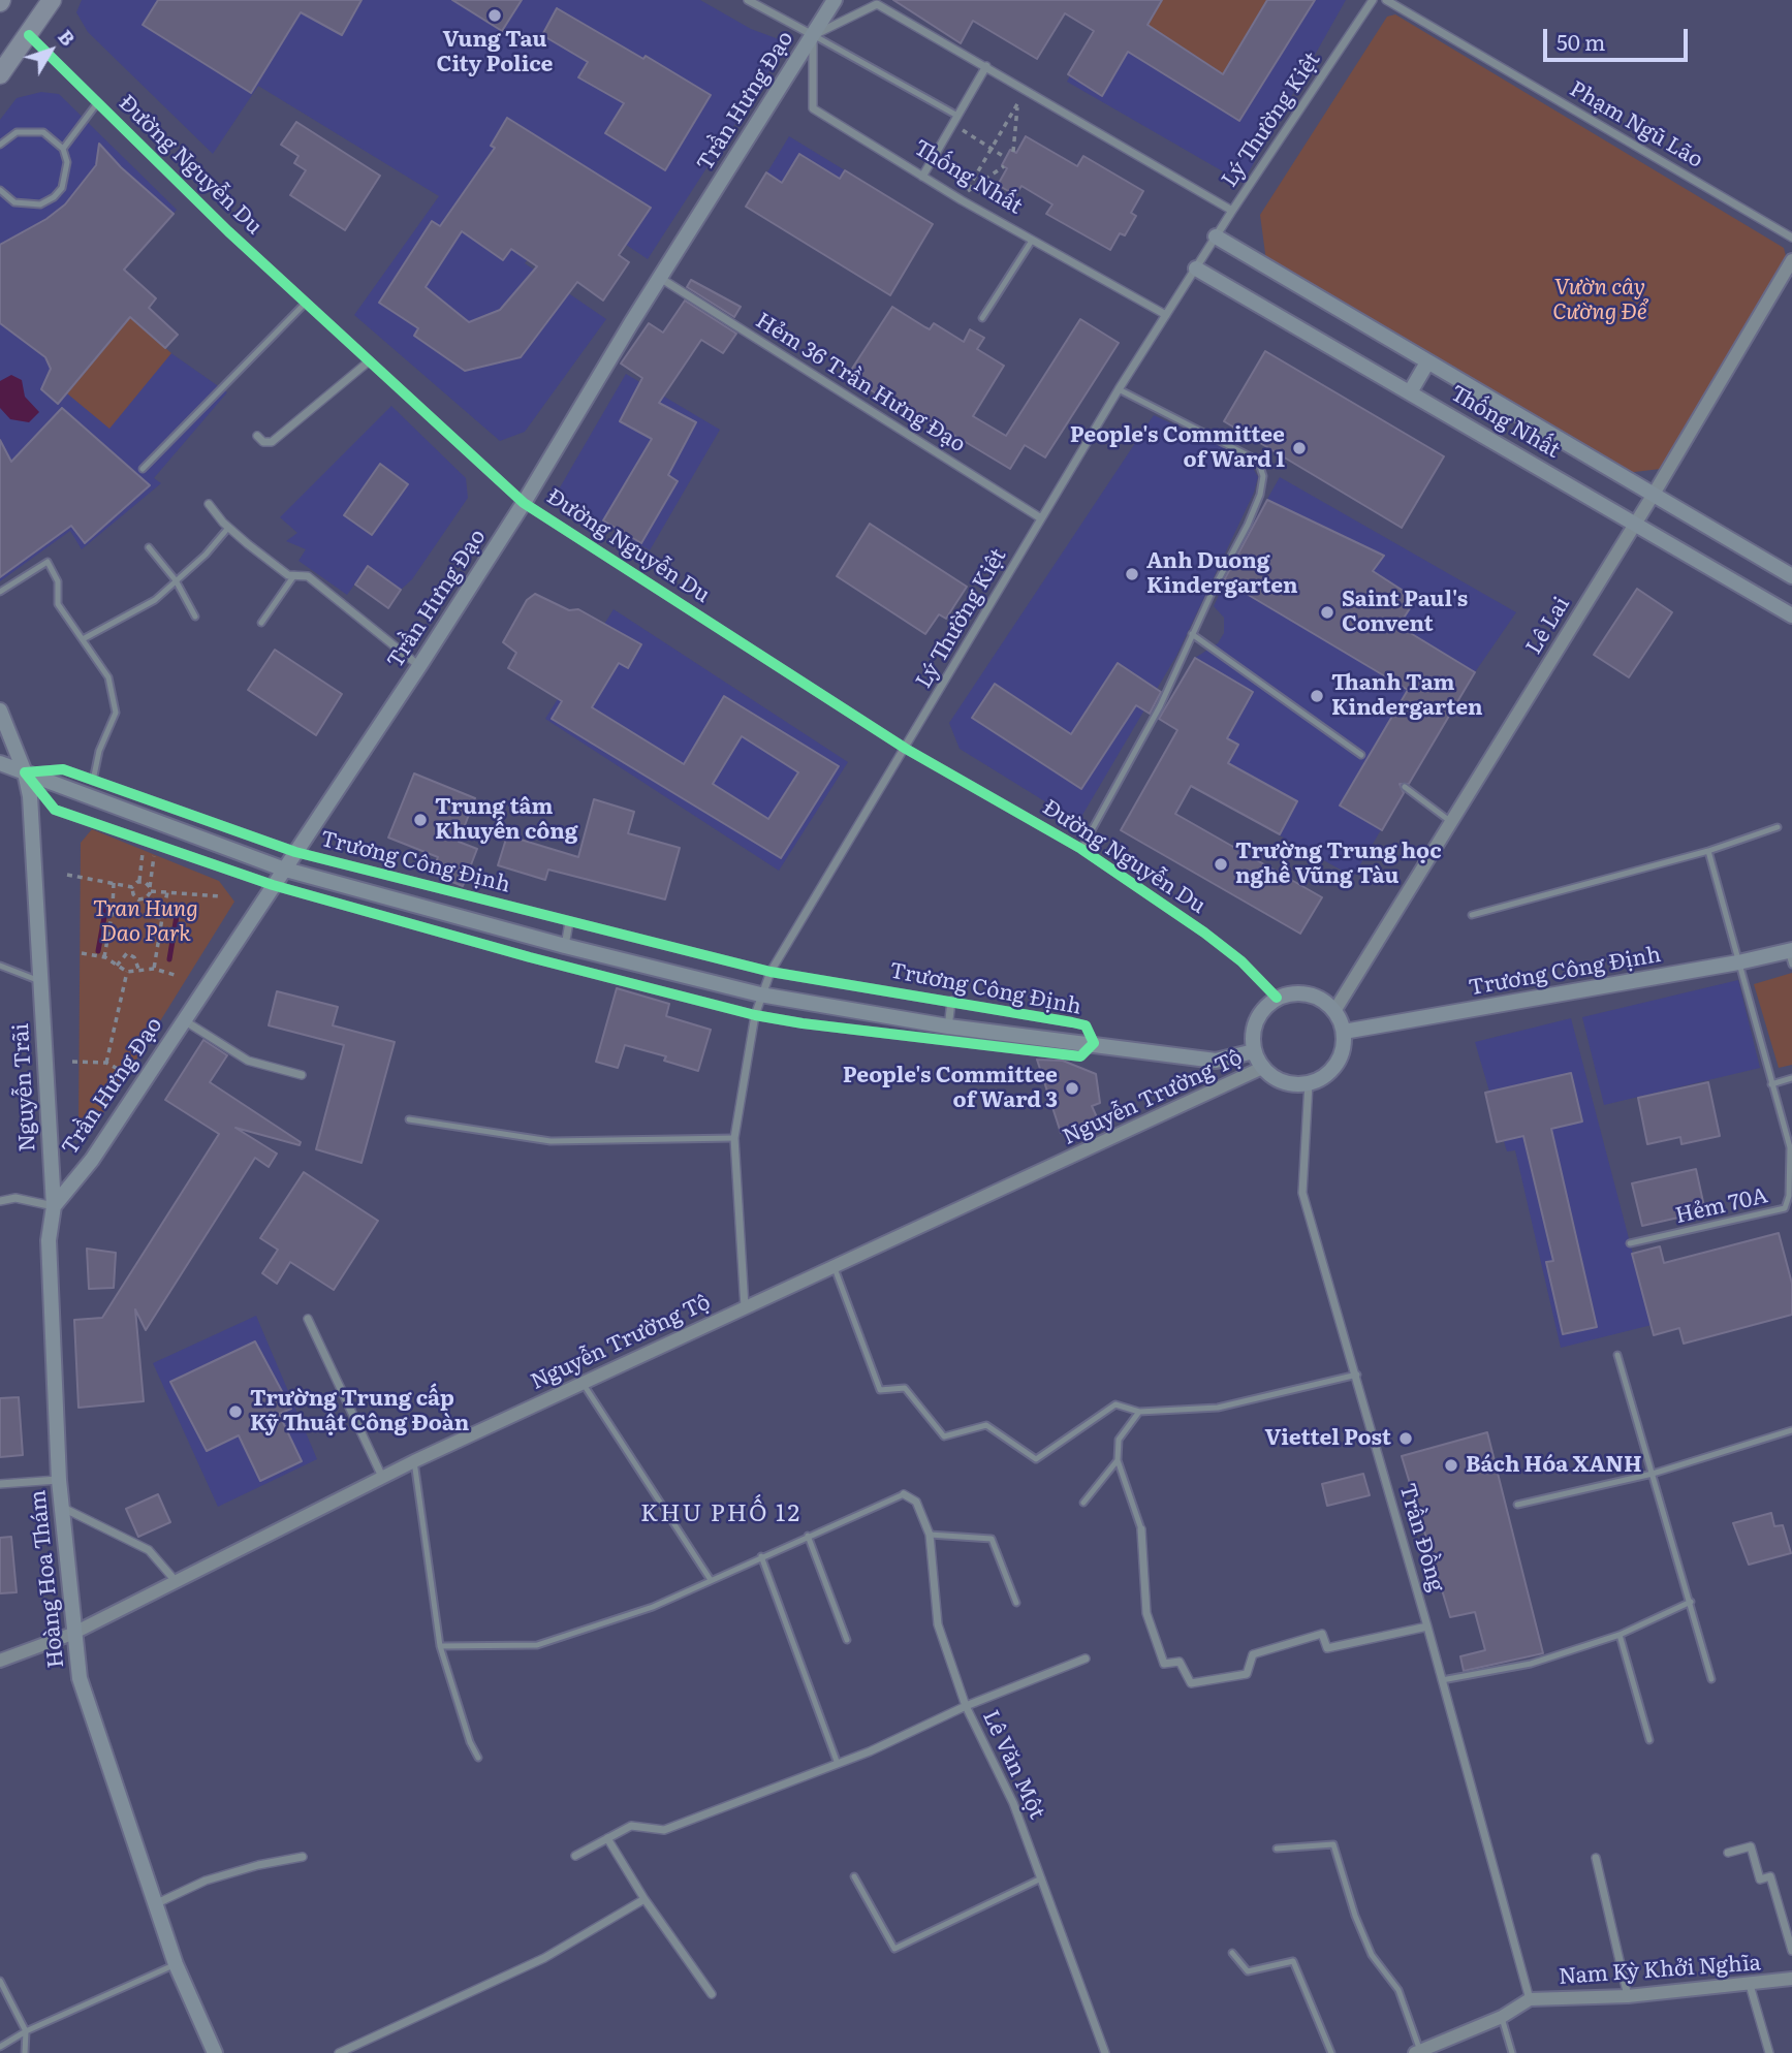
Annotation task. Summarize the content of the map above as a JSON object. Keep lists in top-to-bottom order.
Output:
{
  "streets": {
    "main road": [
      "Trần Hưng Đạo",
      "Thống Nhất",
      "Trương Công Định",
      "Nguyễn Trãi",
      "Hoàng Hoa Thám"
    ],
    "street": [
      "Lý Thường Kiệt",
      "Phạm Ngũ Lão",
      "Đường Nguyễn Du",
      "Hẻm 36 Trần Hưng Đạo",
      "Lê Lai",
      "Nguyễn Trường Tộ",
      "Trần Đồng",
      "Lê Văn Một",
      "Nam Kỳ Khởi Nghĩa"
    ],
    "lane": ["Hẻm 70A"]
  },
  "crossings": [
    ["Trần Hưng Đạo", "Đường Nguyễn Du"],
    ["Trần Hưng Đạo", "Thống Nhất"],
    ["Trần Hưng Đạo", "Hẻm 36 Trần Hưng Đạo"],
    ["Trần Hưng Đạo", "Trương Công Định"],
    ["Trần Hưng Đạo", "Nguyễn Trãi"],
    ["Trần Hưng Đạo", "Hoàng Hoa Thám"],
    ["Lý Thường Kiệt", "Đường Nguyễn Du"],
    ["Lý Thường Kiệt", "Thống Nhất"],
    ["Lý Thường Kiệt", "Hẻm 36 Trần Hưng Đạo"],
    ["Lý Thường Kiệt", "Trương Công Định"],
    ["Lý Thường Kiệt", "Nguyễn Trường Tộ"],
    ["Đường Nguyễn Du", "Lê Lai"],
    ["Đường Nguyễn Du", "Trương Công Định"],
    ["Đường Nguyễn Du", "Nguyễn Trường Tộ"],
    ["Đường Nguyễn Du", "Trần Đồng"],
    ["Thống Nhất", "Lê Lai"],
    ["Lê Lai", "Trương Công Định"],
    ["Lê Lai", "Nguyễn Trường Tộ"],
    ["Lê Lai", "Trần Đồng"],
    ["Trương Công Định", "Nguyễn Trãi"],
    ["Trương Công Định", "Nguyễn Trường Tộ"],
    ["Trương Công Định", "Hẻm 70A"],
    ["Trương Công Định", "Trần Đồng"],
    ["Nguyễn Trãi", "Hoàng Hoa Thám"],
    ["Nguyễn Trường Tộ", "Trần Đồng"],
    ["Nguyễn Trường Tộ", "Hoàng Hoa Thám"],
    ["Trần Đồng", "Nam Kỳ Khởi Nghĩa"]
  ],
  "districts": ["KHU PHỐ 12"],
  "parks": ["Vườn cây Cường Để", "Tran Hung Dao Park"],
  "places": [
    "Vung Tau City Police",
    "People's Committee of Ward 1",
    "Anh Duong Kindergarten",
    "Saint Paul's Convent",
    "Thanh Tam Kindergarten",
    "Trung tâm Khuyến công",
    "Trường Trung học nghề Vũng Tàu",
    "People's Committee of Ward 3",
    "Trường Trung cấp Kỹ Thuật Công Đoàn",
    "Viettel Post",
    "Bách Hóa XANH"
  ],
  "scale_bar": "50 m",
  "north": "top right"
}
